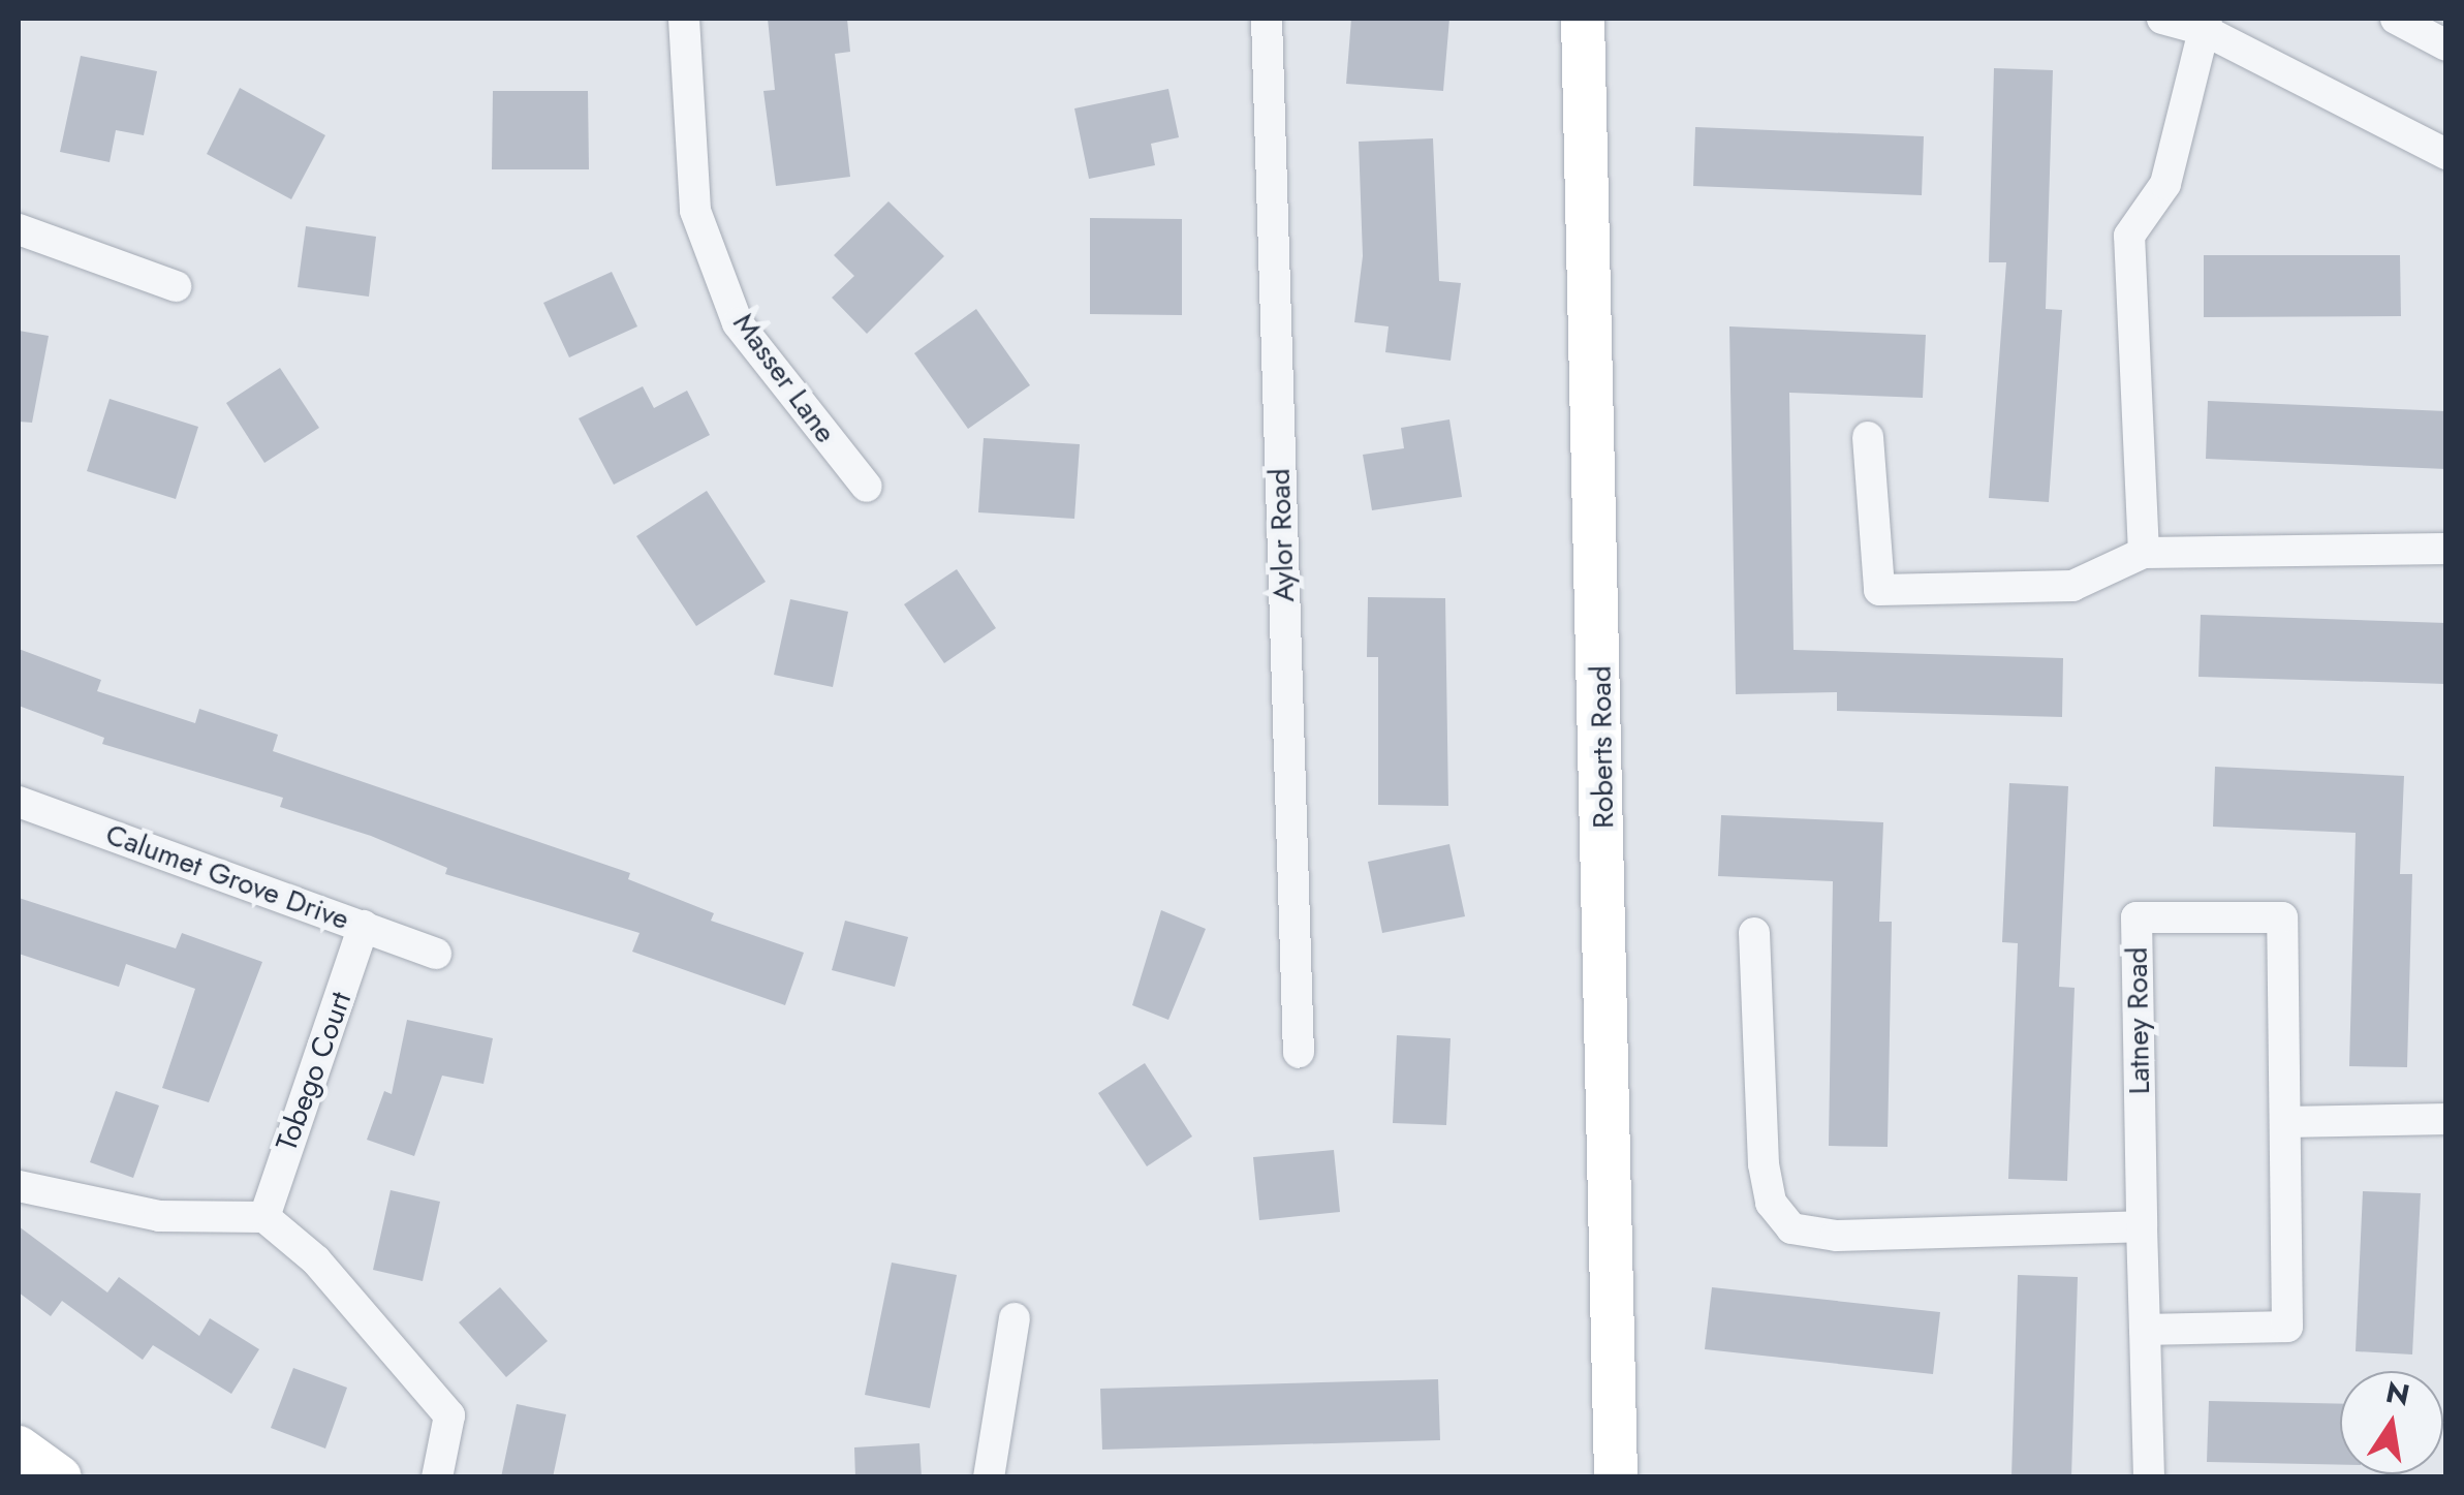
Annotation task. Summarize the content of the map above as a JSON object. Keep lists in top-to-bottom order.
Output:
{
  "streets": {
    "main road": ["Roberts Road"],
    "street": [
      "Masser Lane",
      "Aylor Road",
      "Calumet Grove Drive",
      "Latney Road",
      "Tobego Court"
    ]
  },
  "crossings": [
    ["Calumet Grove Drive", "Tobego Court"]
  ],
  "north": "top"
}
